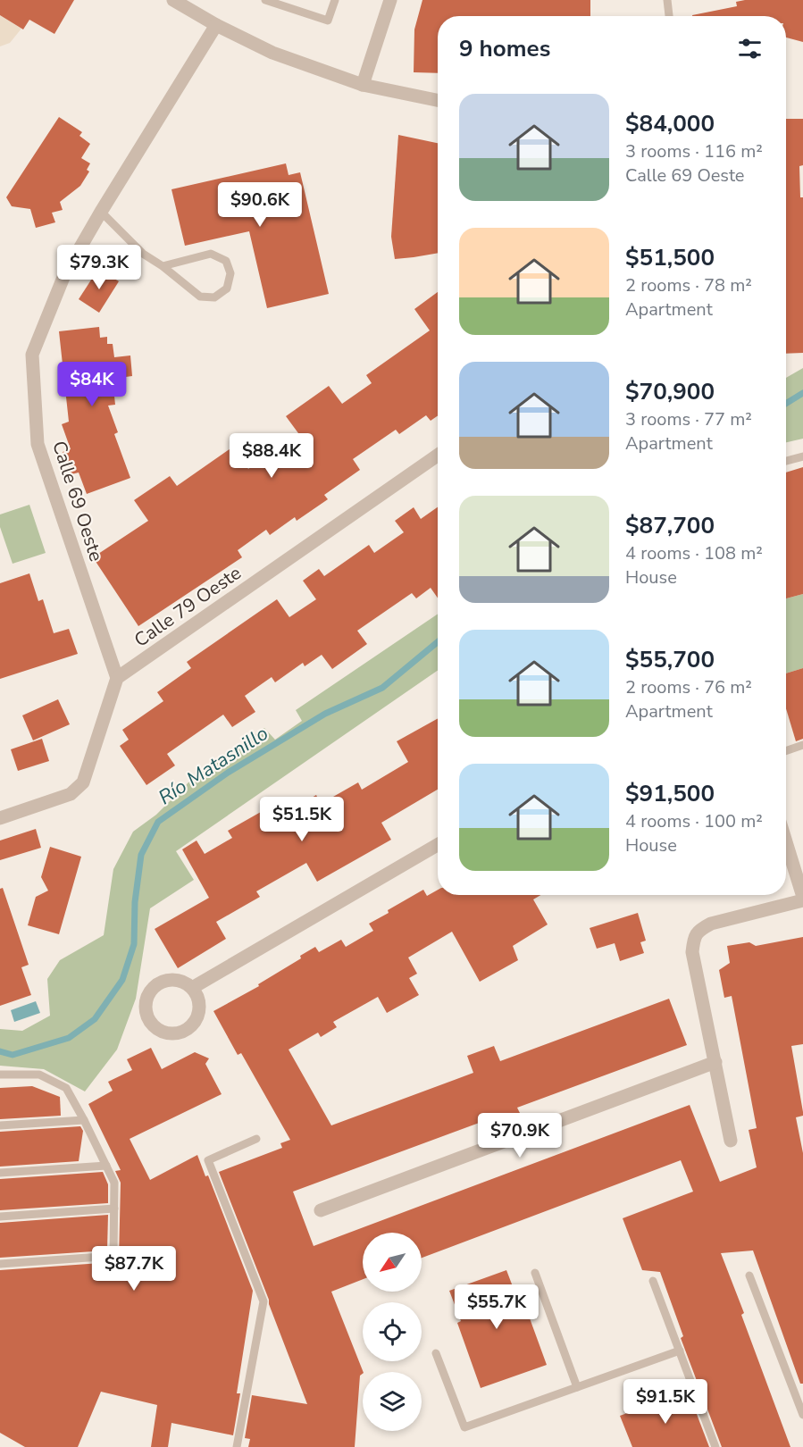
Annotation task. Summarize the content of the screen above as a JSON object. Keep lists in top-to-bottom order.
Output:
{
  "streets": {
    "street": ["Calle 69 Oeste", "Calle 79 Oeste"]
  },
  "crossings": [
    ["Calle 69 Oeste", "Calle 79 Oeste"]
  ],
  "water": ["Río Matasnillo"],
  "north": "bottom left",
  "page": {
    "heading": "9 homes",
    "list": [
      {
        "name": "$84,000",
        "note": "3 rooms · 116 m² · Calle 69 Oeste"
      },
      {
        "name": "$51,500",
        "note": "2 rooms · 78 m² · Apartment"
      },
      {
        "name": "$70,900",
        "note": "3 rooms · 77 m² · Apartment"
      },
      {
        "name": "$87,700",
        "note": "4 rooms · 108 m² · House"
      },
      {
        "name": "$55,700",
        "note": "2 rooms · 76 m² · Apartment"
      },
      {
        "name": "$91,500",
        "note": "4 rooms · 100 m² · House"
      }
    ],
    "price": [
      "$90.6K",
      "$79.3K",
      "$84K",
      "$88.4K",
      "$51.5K",
      "$70.9K",
      "$87.7K",
      "$55.7K",
      "$91.5K"
    ]
  }
}
